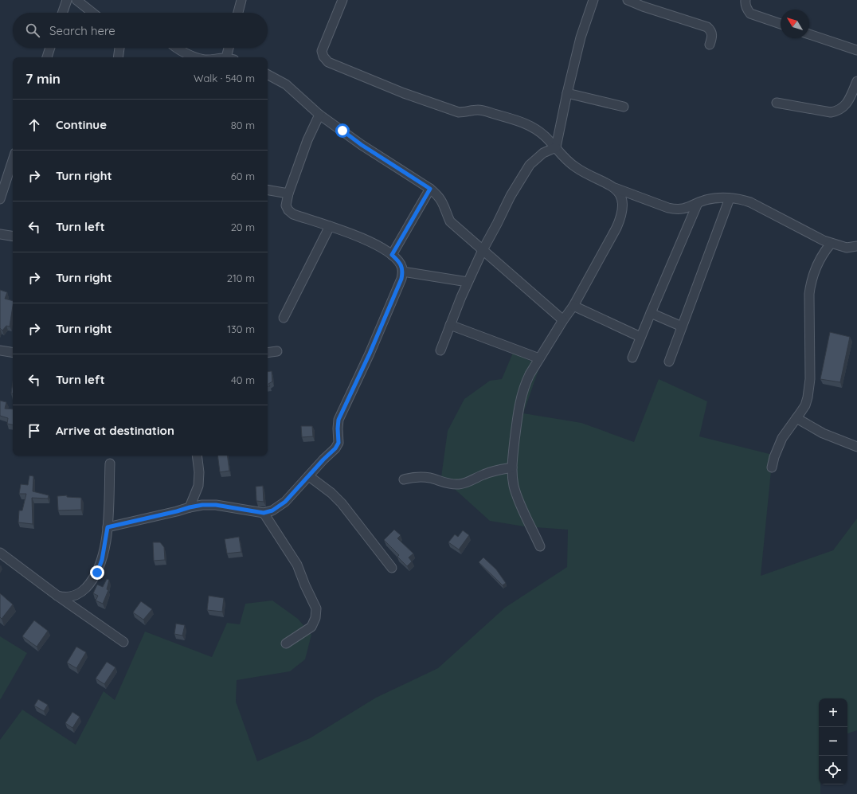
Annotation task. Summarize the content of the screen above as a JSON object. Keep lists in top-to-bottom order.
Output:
{
  "north": "top left",
  "page": {
    "search": "Search here",
    "heading": ["7 min", "Walk · 540 m"],
    "list": [
      ["Continue", "80 m"],
      ["Turn right", "60 m"],
      ["Turn left", "20 m"],
      ["Turn right", "210 m"],
      ["Turn right", "130 m"],
      ["Turn left", "40 m"],
      "Arrive at destination"
    ],
    "map_buttons": ["+", "−"]
  }
}
